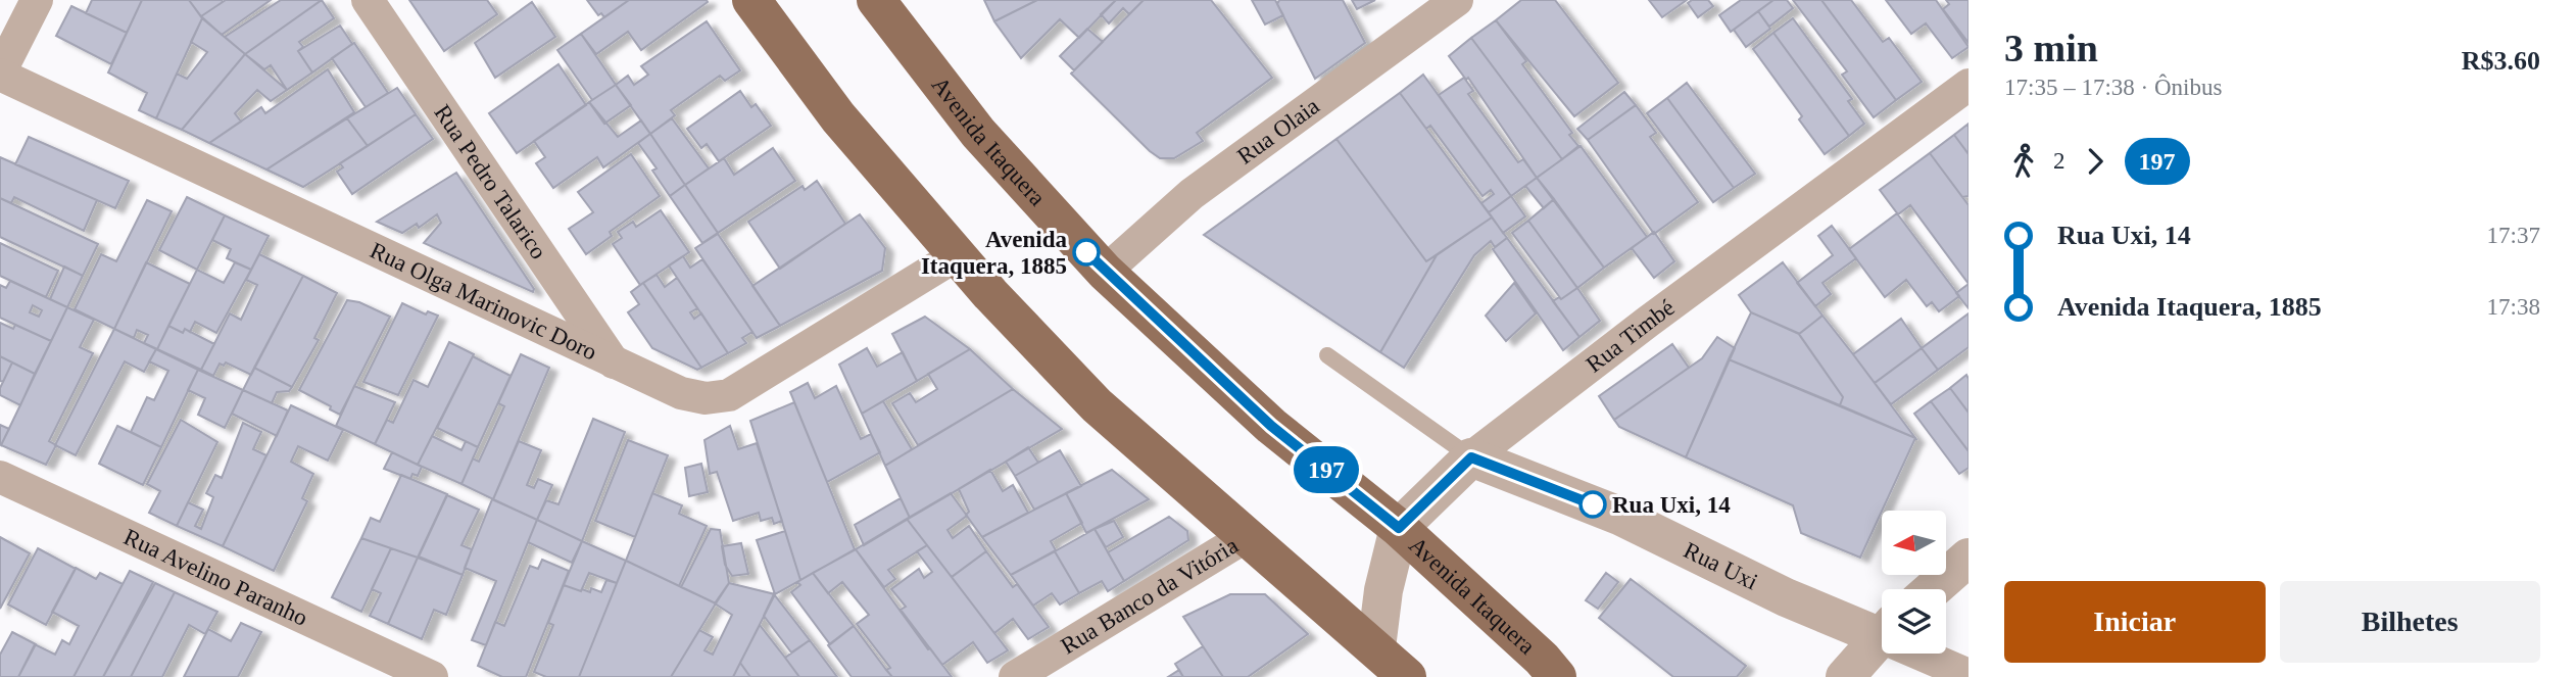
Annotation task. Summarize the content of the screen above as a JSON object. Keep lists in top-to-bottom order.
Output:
{
  "streets": {
    "main road": ["Avenida Itaquera"],
    "street": [
      "Rua Olaia",
      "Rua Pedro Talarico",
      "Rua Olga Marinovic Doro",
      "Rua Timbé",
      "Rua Uxi",
      "Rua Avelino Paranho",
      "Rua Banco da Vitória"
    ]
  },
  "crossings": [
    ["Rua Olaia", "Avenida Itaquera"],
    ["Avenida Itaquera", "Rua Timbé"],
    ["Rua Pedro Talarico", "Rua Olga Marinovic Doro"],
    ["Rua Timbé", "Rua Uxi"]
  ],
  "places": ["Avenida Itaquera, 1885", "Rua Uxi, 14"],
  "lines": ["bus line 197"],
  "north": "left",
  "page": {
    "on_map": "197",
    "heading": ["3 min", "17:35 – 17:38 · Ônibus", "R$3.60"],
    "legs": ["2", "197"],
    "list": [
      {
        "name": "Rua Uxi, 14",
        "value": "17:37"
      },
      {
        "name": "Avenida Itaquera, 1885",
        "value": "17:38"
      }
    ],
    "buttons": ["Iniciar", "Bilhetes"]
  }
}
